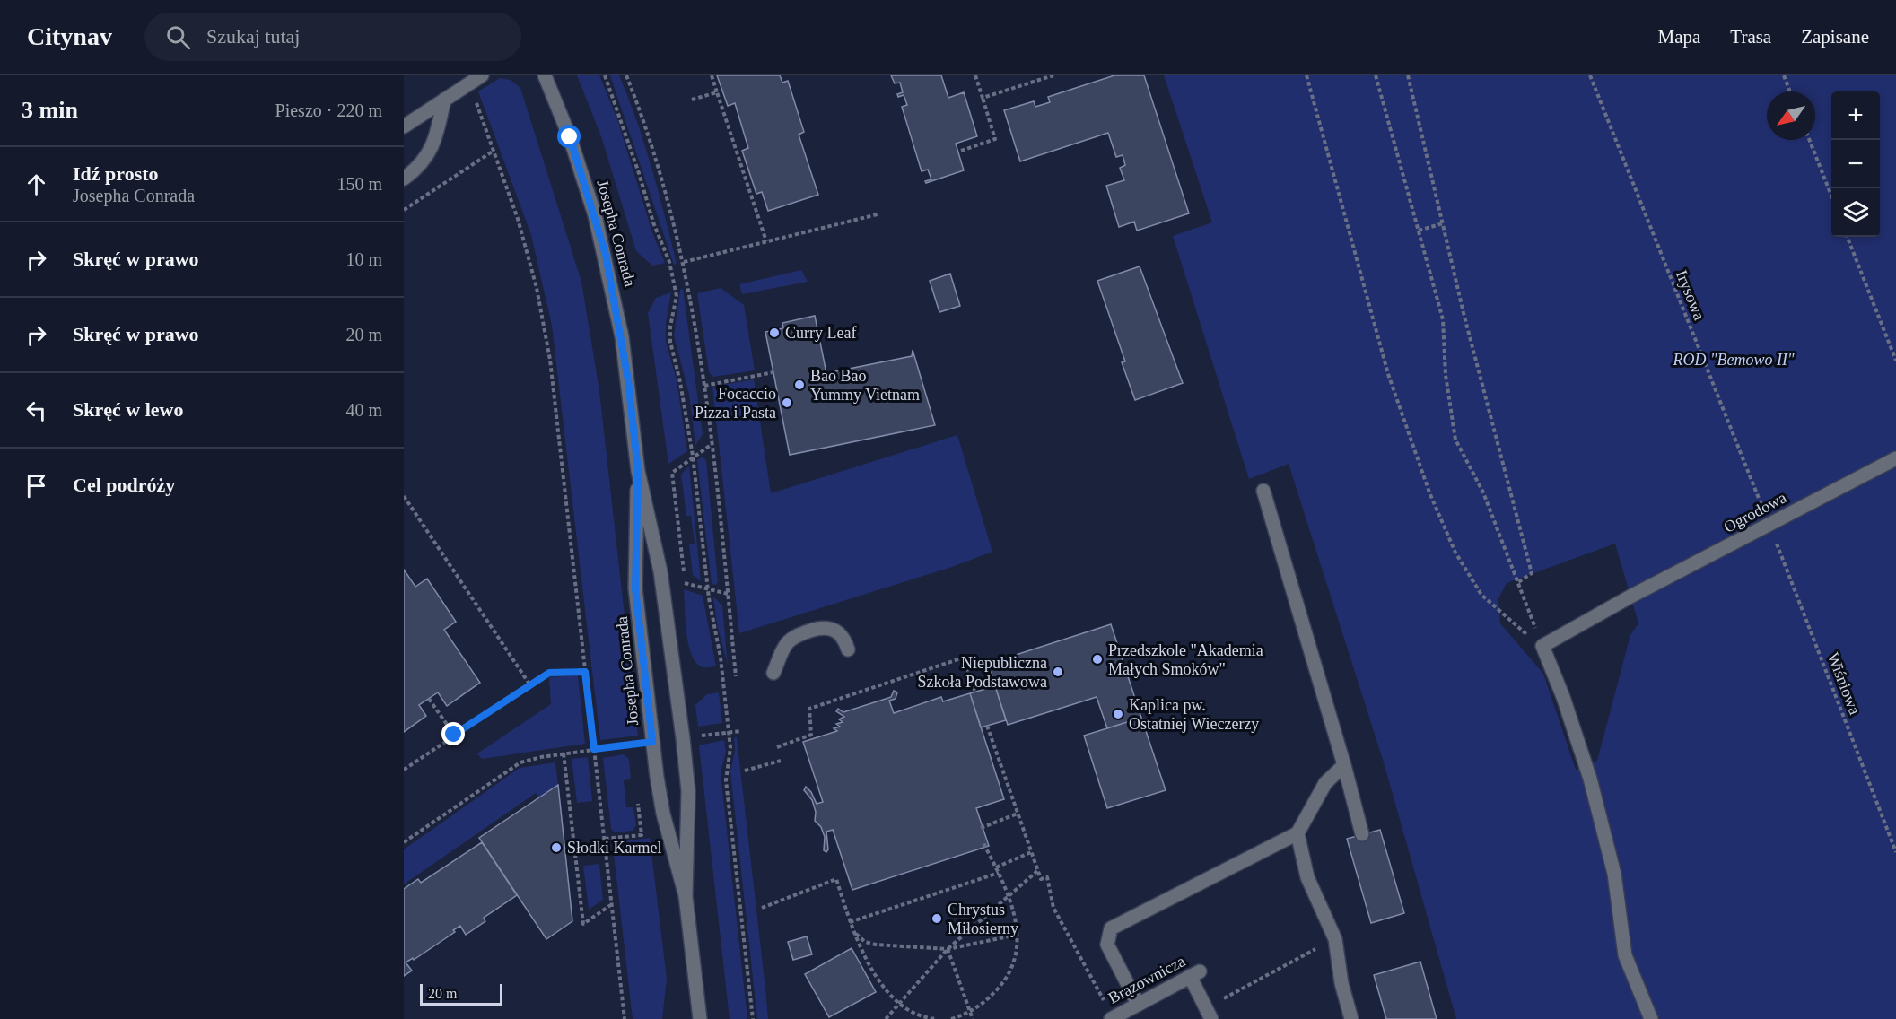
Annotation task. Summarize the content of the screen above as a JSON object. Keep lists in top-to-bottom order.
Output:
{
  "streets": {
    "street": ["Josepha Conrada", "Ogrodowa", "Brązownicza"],
    "path": ["Irysowa", "Wiśniowa"]
  },
  "crossings": [
    ["Irysowa", "Ogrodowa"],
    ["Irysowa", "Wiśniowa"],
    ["Ogrodowa", "Wiśniowa"]
  ],
  "parks": ["ROD \"Bemowo II\""],
  "places": [
    "Curry Leaf",
    "Bao Bao Yummy Vietnam",
    "Focaccio Pizza i Pasta",
    "Przedszkole \"Akademia Małych Smoków\"",
    "Niepubliczna Szkoła Podstawowa",
    "Kaplica pw. Ostatniej Wieczerzy",
    "Słodki Karmel",
    "Chrystus Miłosierny"
  ],
  "scale_bar": "20 m",
  "north": "bottom left",
  "page": {
    "header": "Citynav",
    "search": "Szukaj tutaj",
    "nav": ["Mapa", "Trasa", "Zapisane"],
    "heading": ["3 min", "Pieszo · 220 m"],
    "map_buttons": ["+", "−"],
    "list": [
      ["Idź prosto", "Josepha Conrada", "150 m"],
      ["Skręć w prawo", "10 m"],
      ["Skręć w prawo", "20 m"],
      ["Skręć w lewo", "40 m"],
      "Cel podróży"
    ],
    "scale": "20 m"
  }
}
